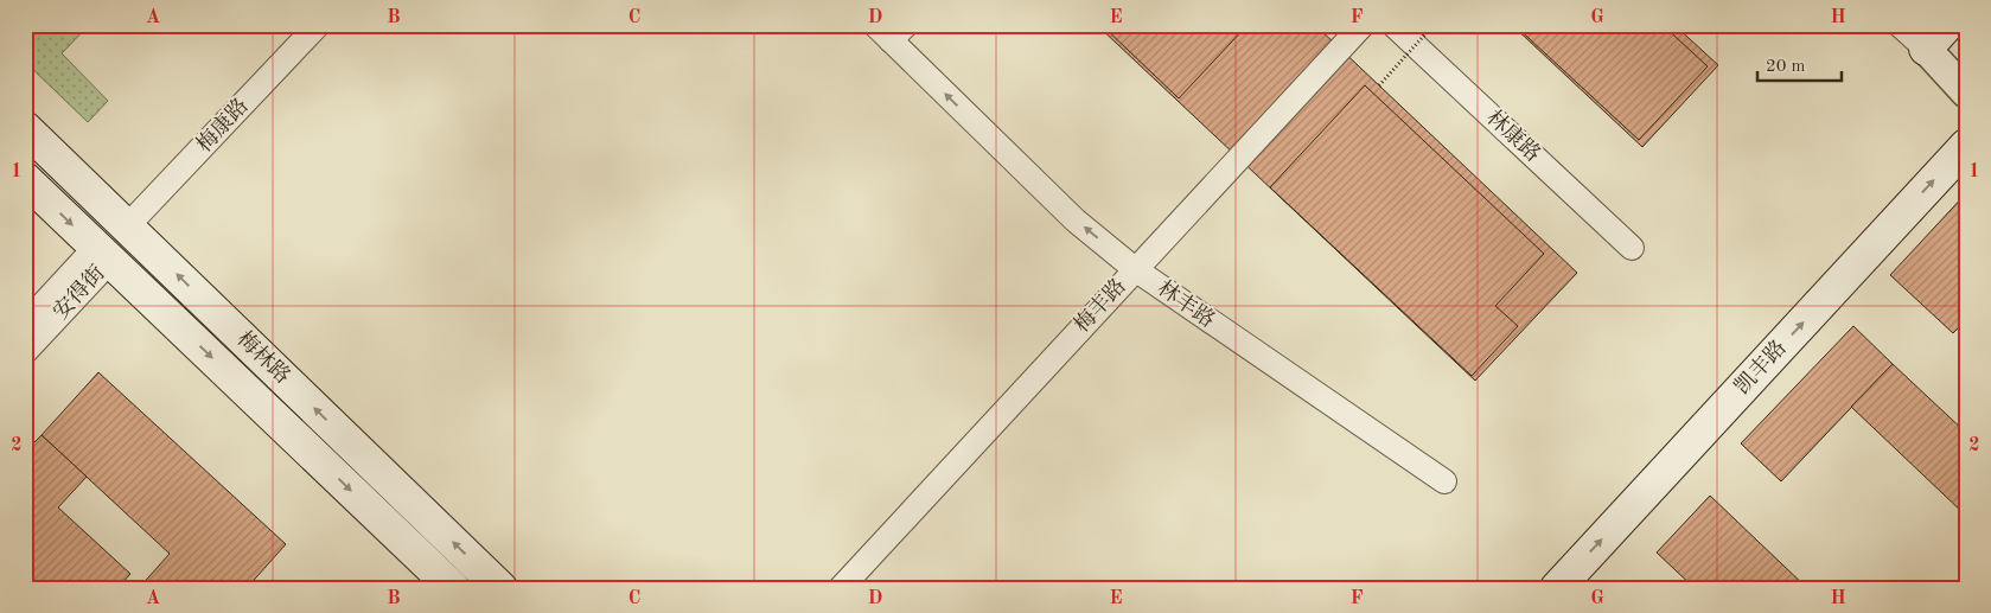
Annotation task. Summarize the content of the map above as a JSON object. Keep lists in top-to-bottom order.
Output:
{
  "streets": {
    "main road": ["梅林路", "凯丰路"],
    "street": [
      "梅康路",
      "林康路",
      "安得街",
      "林丰路",
      "梅丰路"
    ]
  },
  "crossings": [
    ["梅康路", "梅林路"],
    ["安得街", "梅林路"],
    ["林丰路", "梅丰路"]
  ],
  "one_way": ["林丰路", "凯丰路"],
  "scale_bar": "20 m",
  "grid": {
    "columns": [
      "A",
      "B",
      "C",
      "D",
      "E",
      "F",
      "G",
      "H"
    ],
    "rows": ["1", "2"]
  }
}
